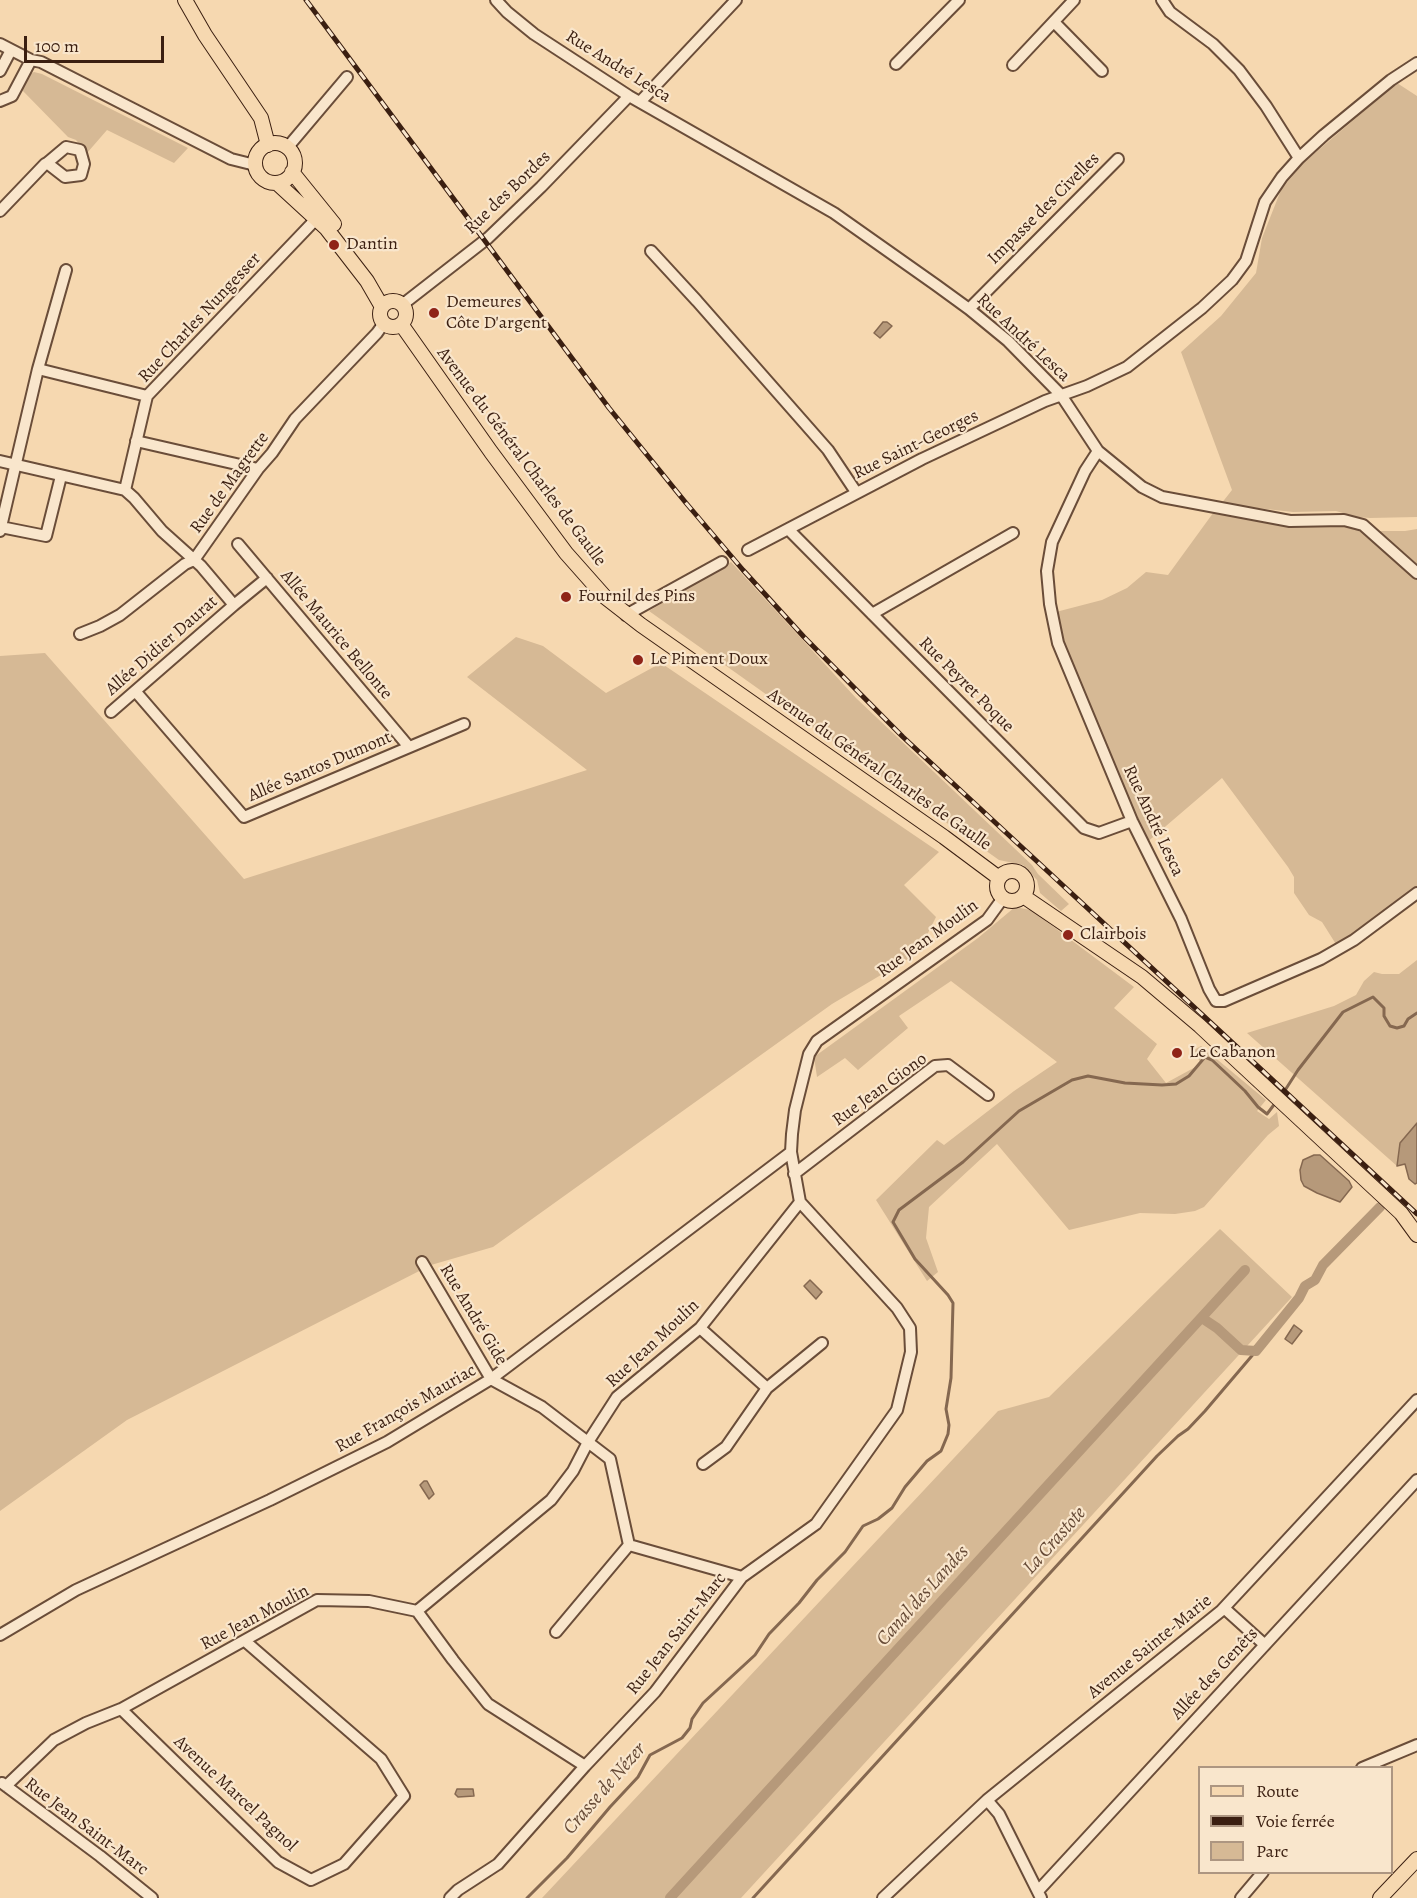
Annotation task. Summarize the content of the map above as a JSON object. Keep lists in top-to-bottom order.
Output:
{
  "streets": {
    "main road": ["Avenue du Général Charles de Gaulle"],
    "street": [
      "Rue André Lesca",
      "Rue des Bordes",
      "Impasse des Civelles",
      "Rue Charles Nungesser",
      "Rue Saint-Georges",
      "Rue de Magrette",
      "Allée Maurice Bellonte",
      "Allée Didier Daurat",
      "Rue Peyret Poque",
      "Allée Santos Dumont",
      "Rue Jean Moulin",
      "Rue Jean Giono",
      "Rue André Gide",
      "Rue François Mauriac",
      "Rue Jean Saint-Marc",
      "Avenue Sainte-Marie",
      "Allée des Genêts",
      "Avenue Marcel Pagnol"
    ]
  },
  "crossings": [
    ["Rue André Lesca", "Rue des Bordes"],
    ["Rue André Lesca", "Impasse des Civelles"],
    ["Rue André Lesca", "Rue Saint-Georges"],
    ["Rue André Lesca", "Rue Peyret Poque"],
    ["Rue Saint-Georges", "Rue Peyret Poque"],
    ["Avenue du Général Charles de Gaulle", "Rue Jean Moulin"],
    ["Allée Maurice Bellonte", "Allée Didier Daurat"],
    ["Allée Maurice Bellonte", "Allée Santos Dumont"],
    ["Allée Didier Daurat", "Allée Santos Dumont"],
    ["Rue Jean Moulin", "Rue Jean Giono"],
    ["Rue Jean Moulin", "Rue André Gide"],
    ["Rue Jean Moulin", "Rue François Mauriac"],
    ["Rue Jean Moulin", "Rue Jean Saint-Marc"],
    ["Rue Jean Moulin", "Avenue Marcel Pagnol"],
    ["Rue André Gide", "Rue François Mauriac"]
  ],
  "water": ["La Crastote", "Canal des Landes", "Crasse de Nézer"],
  "places": [
    "Dantin",
    "Demeures Côte D'argent",
    "Fournil des Pins",
    "Le Piment Doux",
    "Clairbois",
    "Le Cabanon"
  ],
  "legend": ["Route", "Voie ferrée", "Parc"],
  "scale_bar": "100 m"
}
